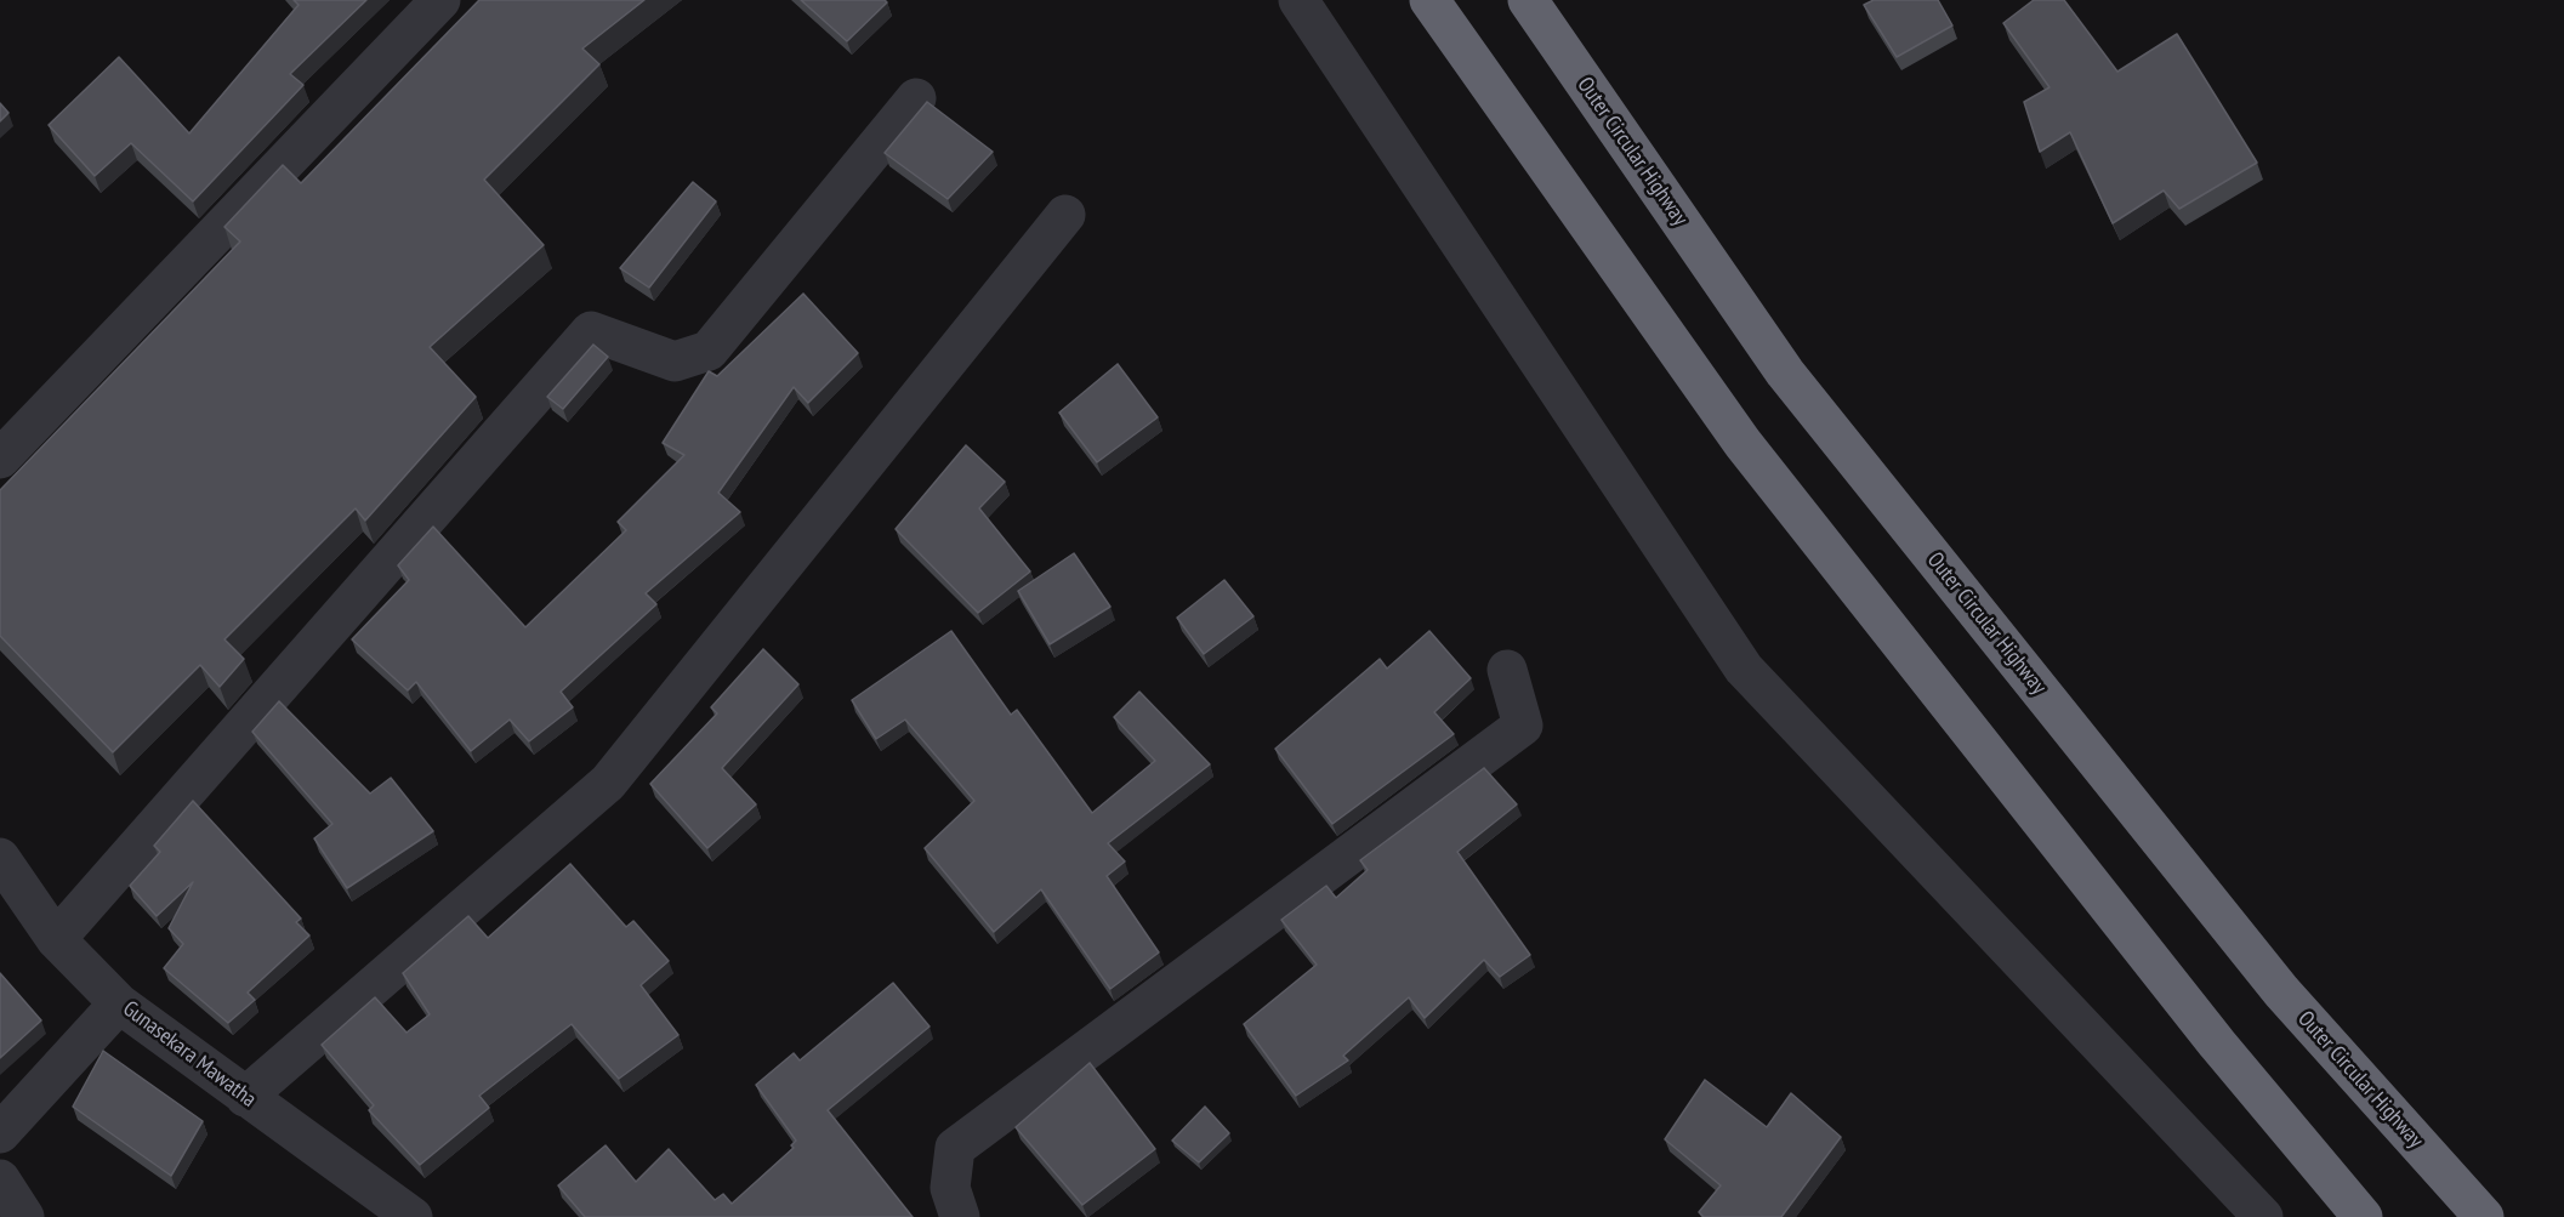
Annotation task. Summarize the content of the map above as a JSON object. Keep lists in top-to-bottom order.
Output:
{
  "streets": {
    "highway": ["Outer Circular Highway"],
    "street": ["Gunasekara Mawatha"]
  }
}
